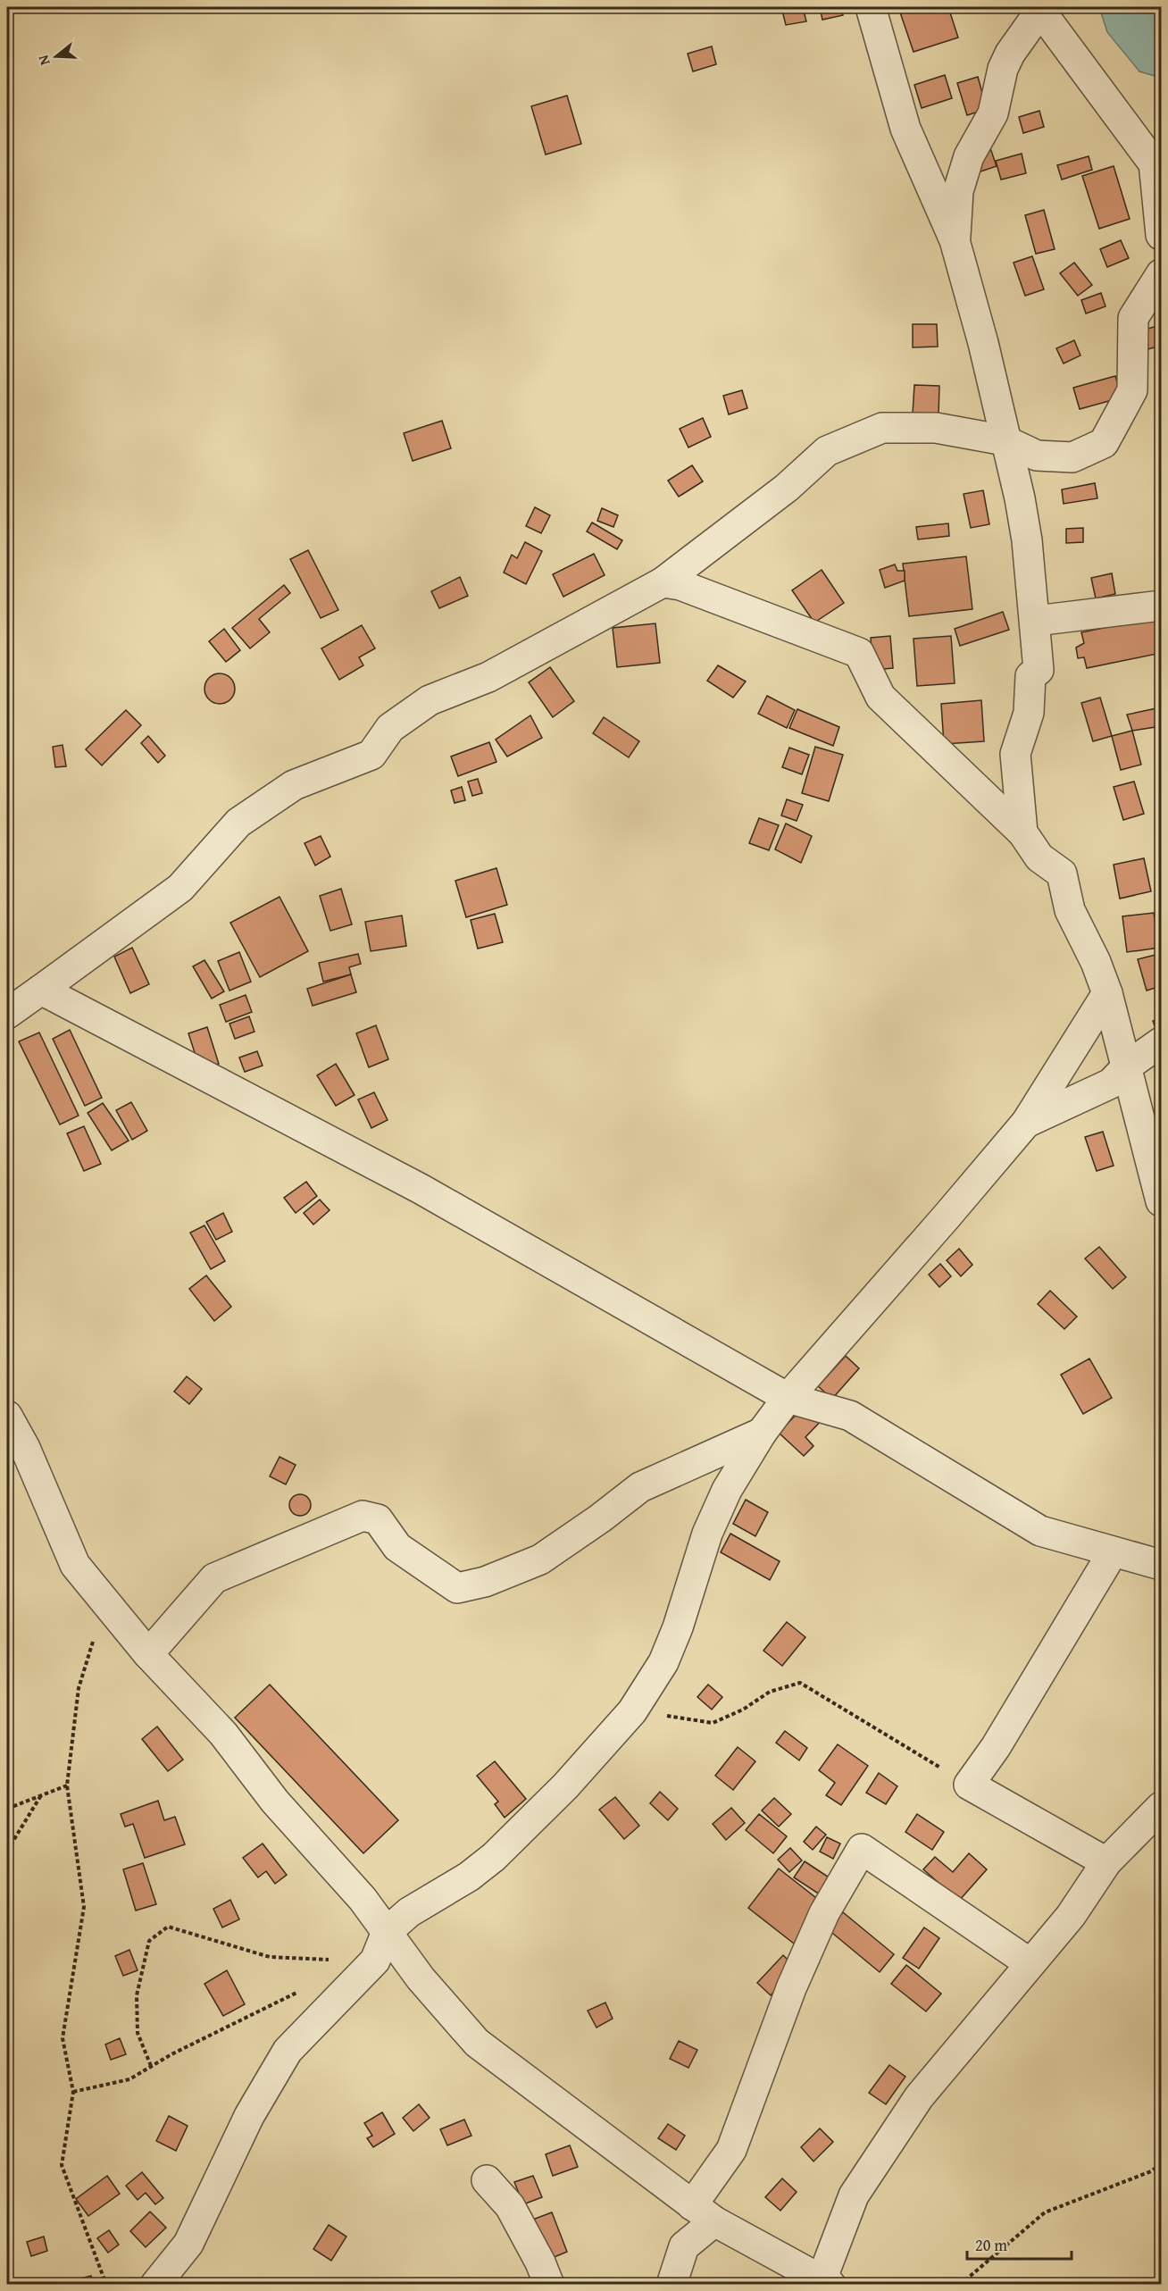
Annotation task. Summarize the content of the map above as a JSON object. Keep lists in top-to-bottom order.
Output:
{
  "scale_bar": "20 m",
  "north": "left"
}
